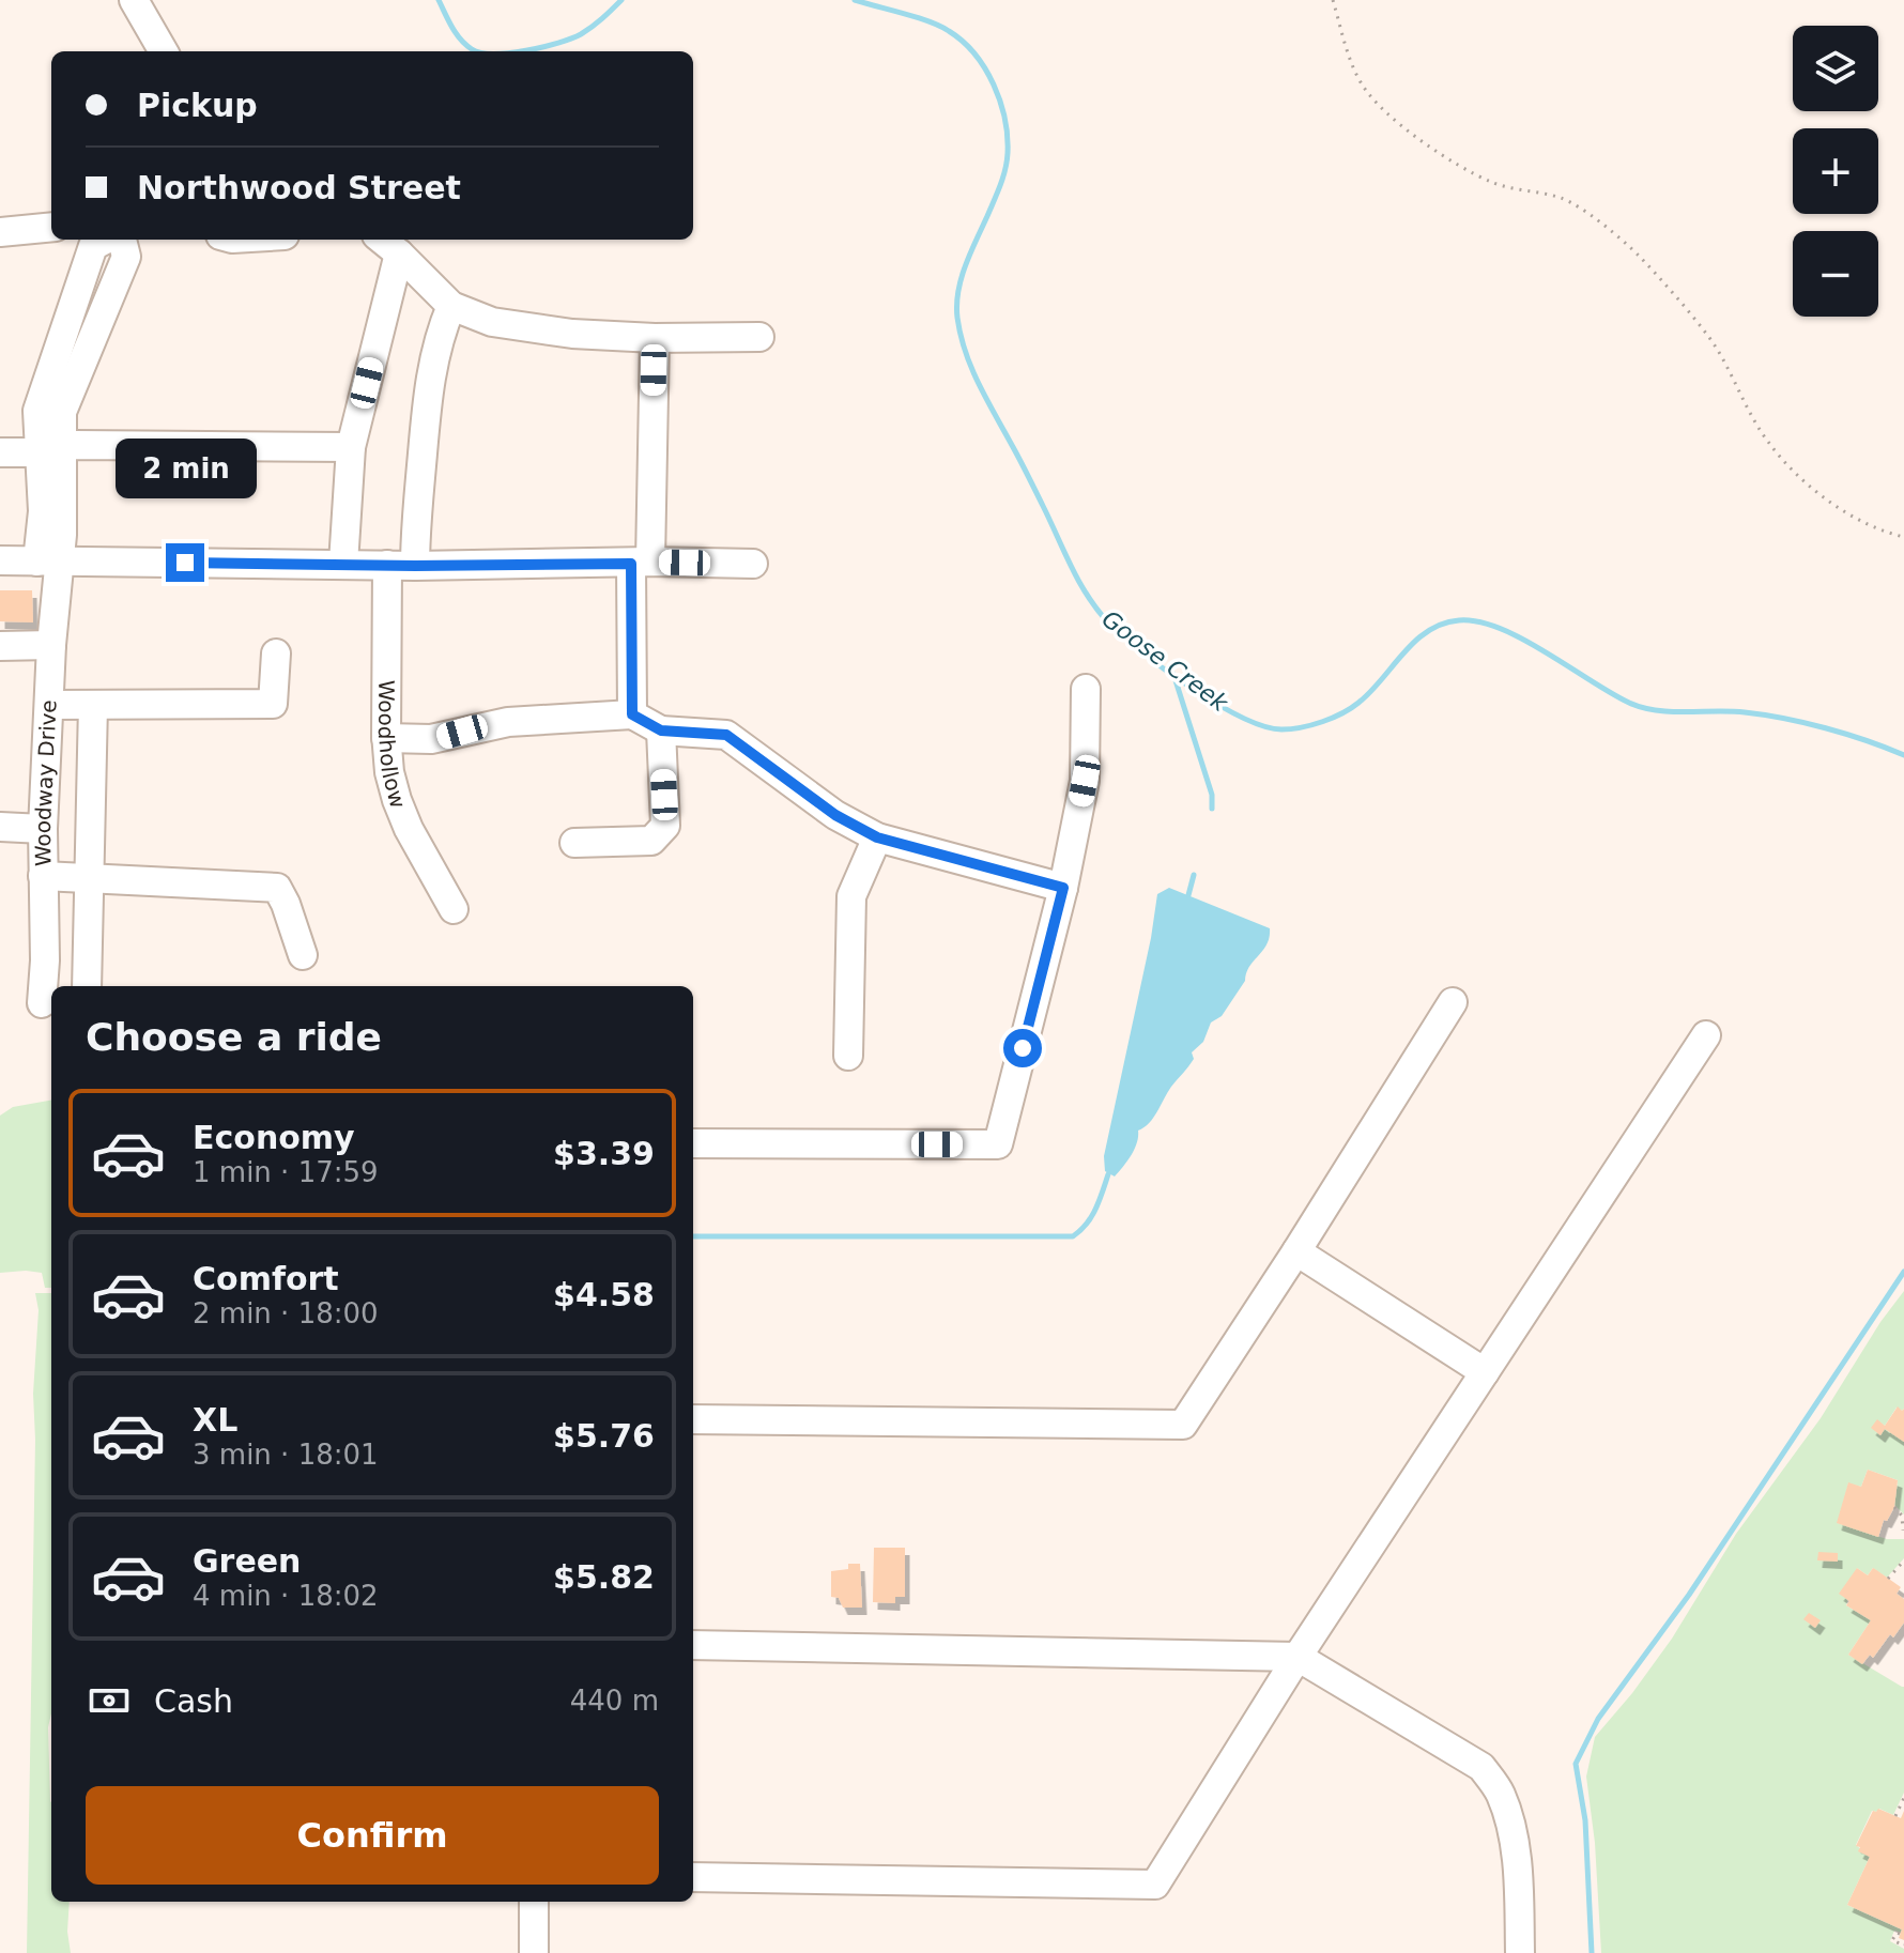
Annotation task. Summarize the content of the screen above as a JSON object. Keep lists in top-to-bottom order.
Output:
{
  "streets": {
    "street": ["Woodhollow", "Woodway Drive"]
  },
  "water": ["Goose Creek"],
  "page": {
    "map_buttons": ["+", "−"],
    "banner": ["Pickup", "Northwood Street"],
    "bubble": "2 min",
    "heading": "Choose a ride",
    "list": [
      {
        "name": "Economy",
        "note": "1 min · 17:59",
        "value": "$3.39"
      },
      {
        "name": "Comfort",
        "note": "2 min · 18:00",
        "value": "$4.58"
      },
      {
        "name": "XL",
        "note": "3 min · 18:01",
        "value": "$5.76"
      },
      {
        "name": "Green",
        "note": "4 min · 18:02",
        "value": "$5.82"
      }
    ],
    "pay": ["Cash", "440 m"],
    "buttons": "Confirm"
  }
}
